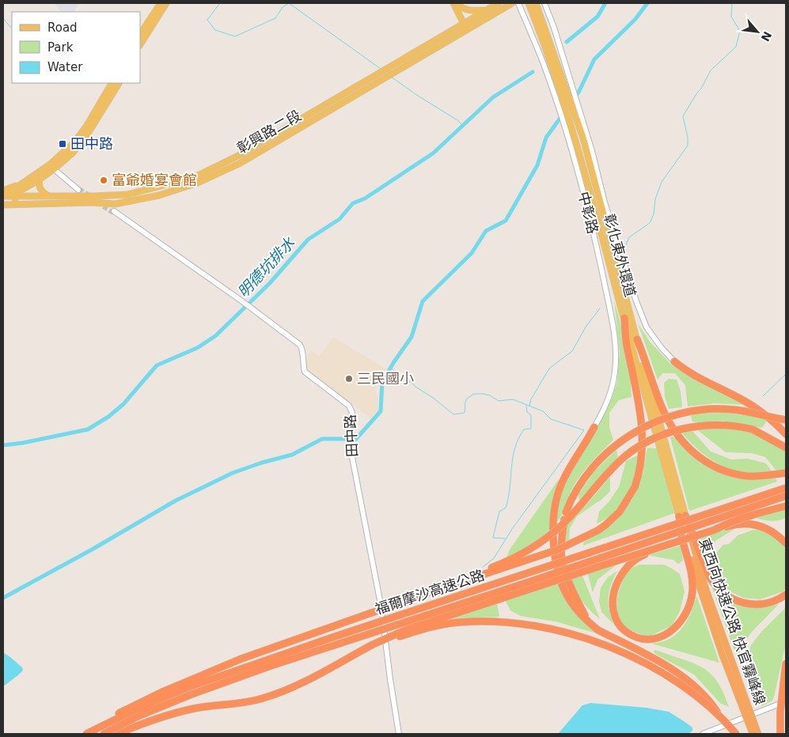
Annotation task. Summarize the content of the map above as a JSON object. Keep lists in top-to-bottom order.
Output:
{
  "streets": {
    "highway": ["福爾摩沙高速公路", "東西向快速公路 快官霧峰線"],
    "main road": ["彰興路二段", "彰化東外環道"],
    "street": ["中彰路", "田中路"]
  },
  "crossings": [
    ["彰化東外環道", "東西向快速公路 快官霧峰線"]
  ],
  "water": ["明德坑排水"],
  "places": {
    "transit": ["田中路"],
    "other": ["富爺婚宴會館", "三民國小"]
  },
  "legend": ["Road", "Park", "Water"],
  "north": "bottom right"
}
